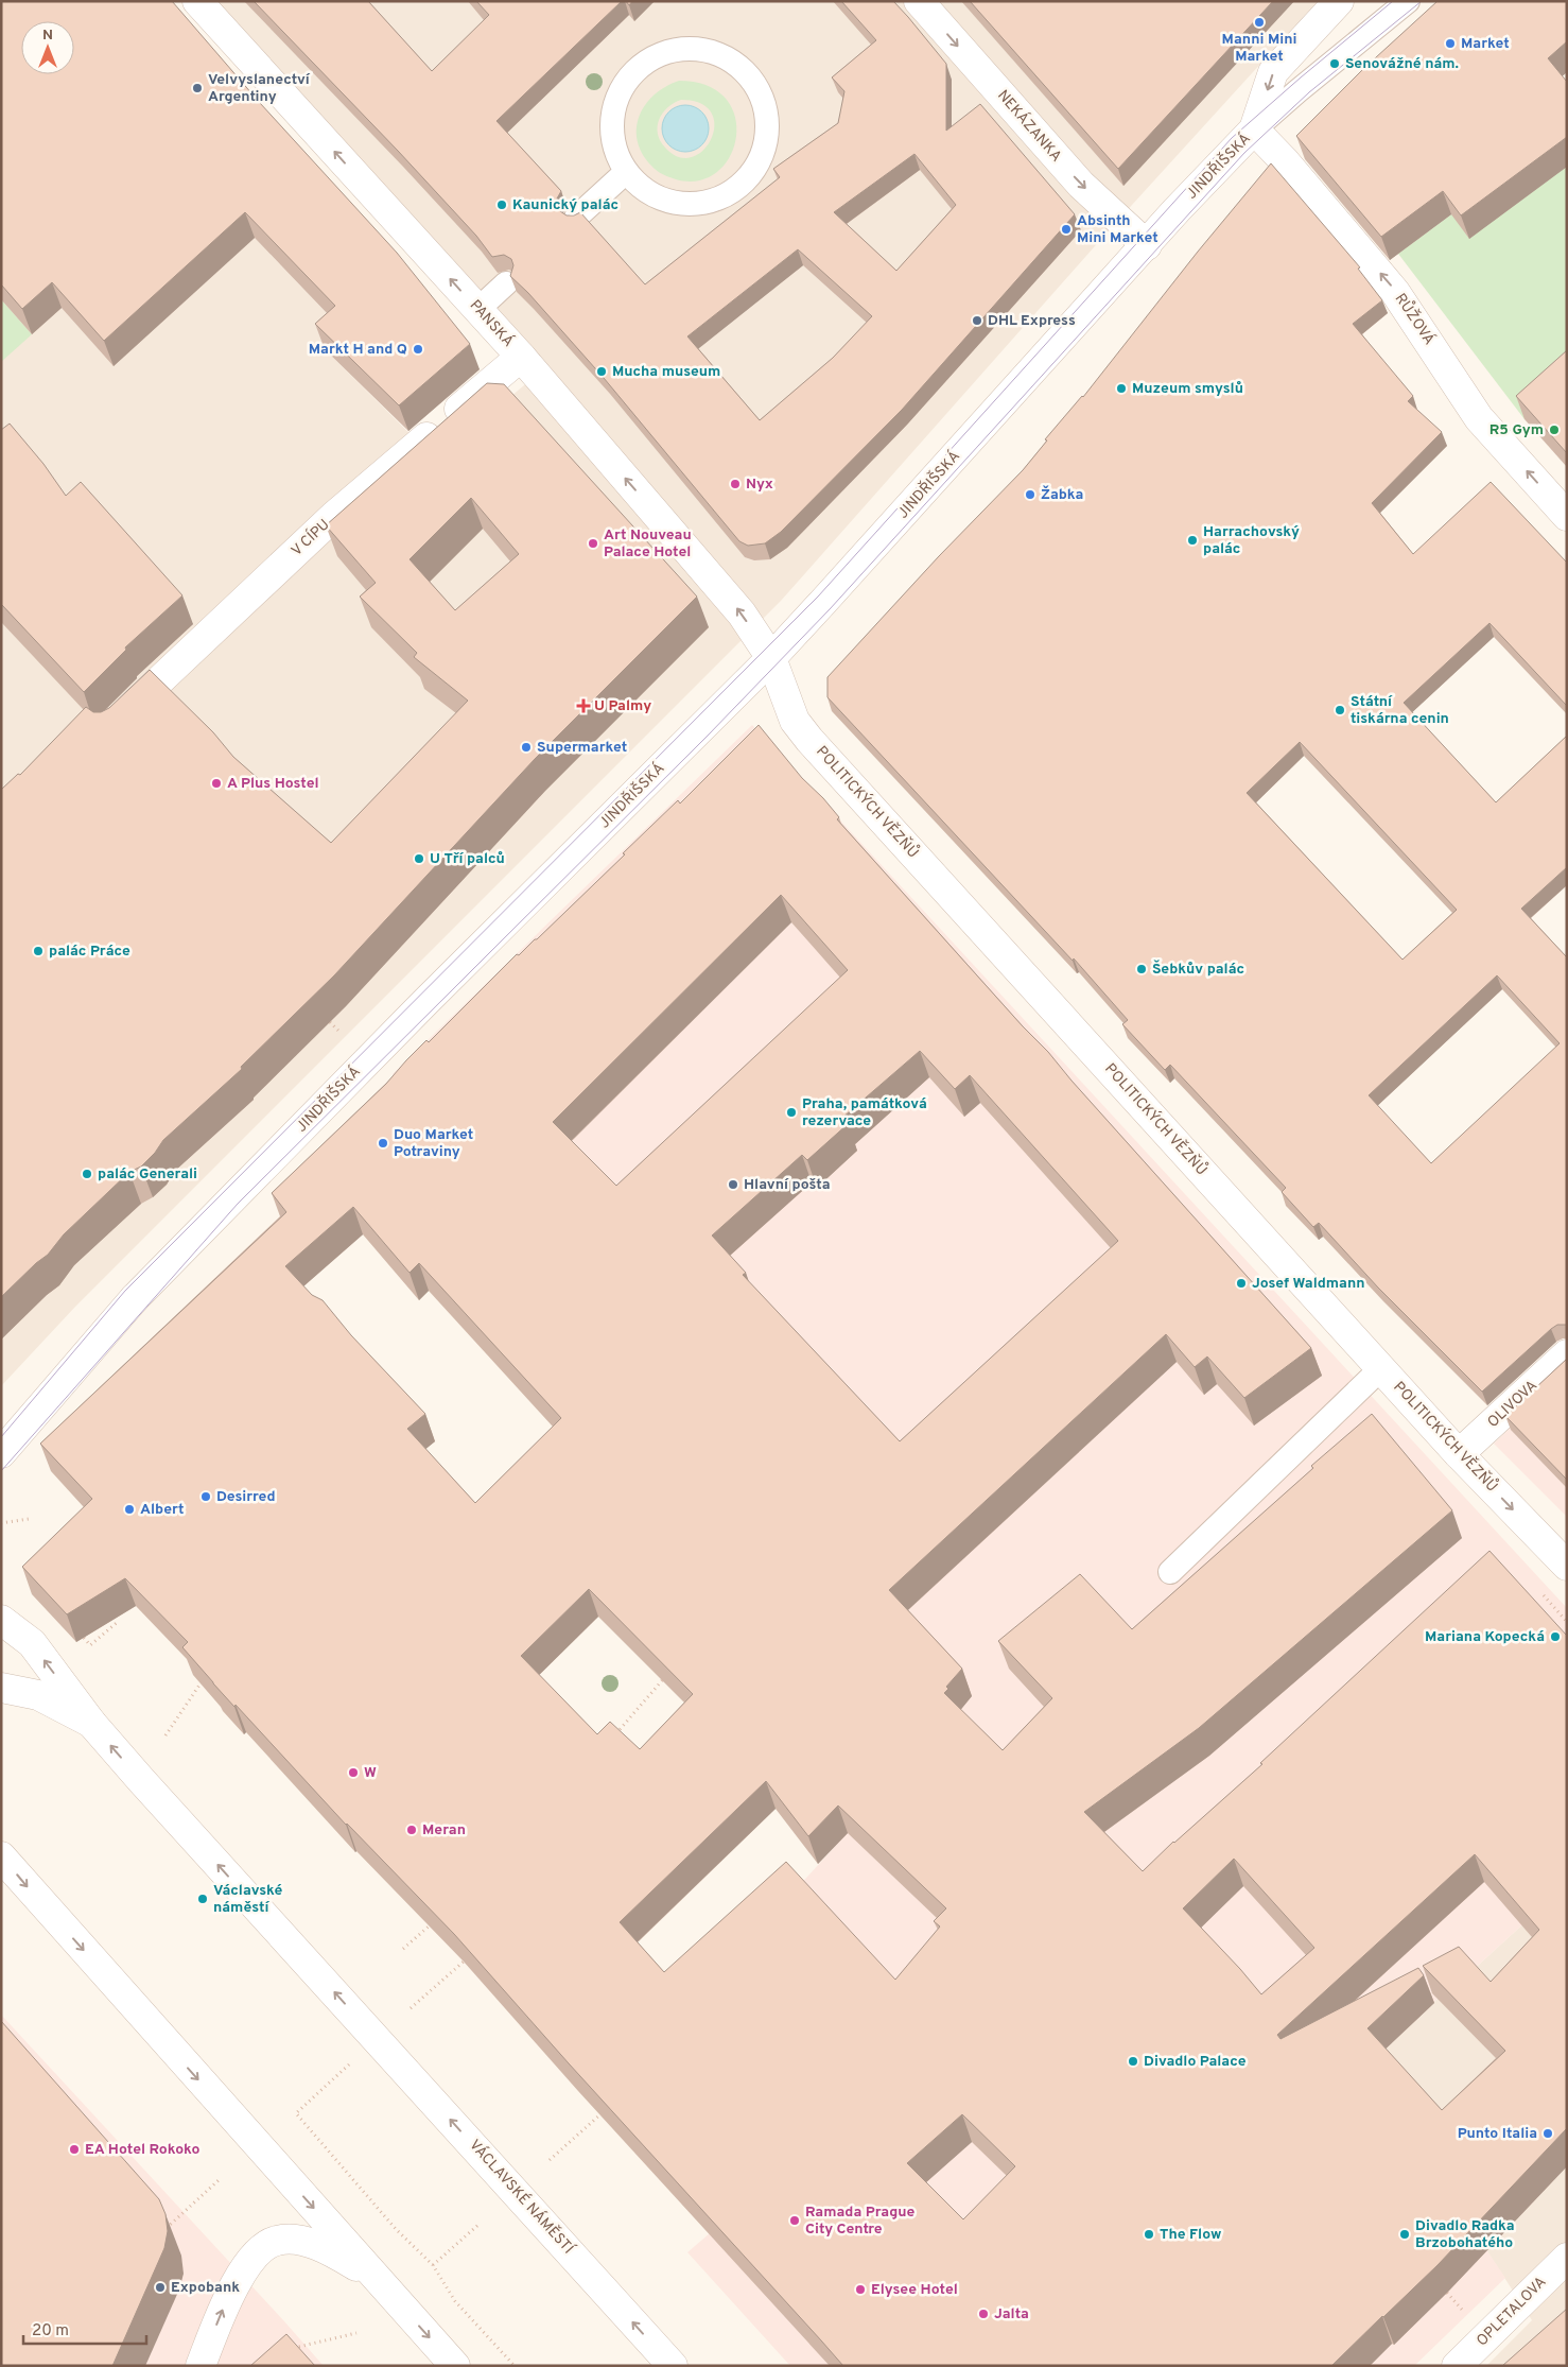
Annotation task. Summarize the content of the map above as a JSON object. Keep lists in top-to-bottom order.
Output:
{
  "streets": {
    "street": [
      "NEKÁZANKA",
      "JINDŘIŠSKÁ",
      "RŮŽOVÁ",
      "PANSKÁ",
      "V CÍPU",
      "POLITICKÝCH VĚZŇŮ",
      "OLIVOVA",
      "VÁCLAVSKÉ NÁMĚSTÍ",
      "OPLETALOVA"
    ]
  },
  "crossings": [
    ["NEKÁZANKA", "JINDŘIŠSKÁ"],
    ["JINDŘIŠSKÁ", "RŮŽOVÁ"],
    ["JINDŘIŠSKÁ", "PANSKÁ"],
    ["JINDŘIŠSKÁ", "POLITICKÝCH VĚZŇŮ"],
    ["PANSKÁ", "V CÍPU"],
    ["PANSKÁ", "POLITICKÝCH VĚZŇŮ"],
    ["POLITICKÝCH VĚZŇŮ", "OLIVOVA"]
  ],
  "one_way": ["NEKÁZANKA", "RŮŽOVÁ", "PANSKÁ"],
  "places": {
    "other": [
      "Manni Mini Market",
      "Market",
      "Senovážné nám.",
      "Velvyslanectví Argentiny",
      "Kaunický palác",
      "Absinth Mini Market",
      "DHL Express",
      "Markt H and Q",
      "Mucha museum",
      "Muzeum smyslů",
      "R5 Gym",
      "Nyx",
      "Žabka",
      "Harrachovský palác",
      "Art Nouveau Palace Hotel",
      "Státní tiskárna cenin",
      "Supermarket",
      "A Plus Hostel",
      "U Tří palců",
      "palác Práce",
      "Šebkův palác",
      "Praha, památková rezervace",
      "Duo Market Potraviny",
      "palác Generali",
      "Hlavní pošta",
      "Josef Waldmann",
      "Desirred",
      "Albert",
      "Mariana Kopecká",
      "W",
      "Meran",
      "Václavské náměstí",
      "Divadlo Palace",
      "Punto Italia",
      "EA Hotel Rokoko",
      "Ramada Prague City Centre",
      "The Flow",
      "Divadlo Radka Brzobohatého",
      "Expobank",
      "Elysee Hotel",
      "Jalta"
    ],
    "health": ["U Palmy"]
  },
  "scale_bar": "20 m",
  "north": "top"
}
